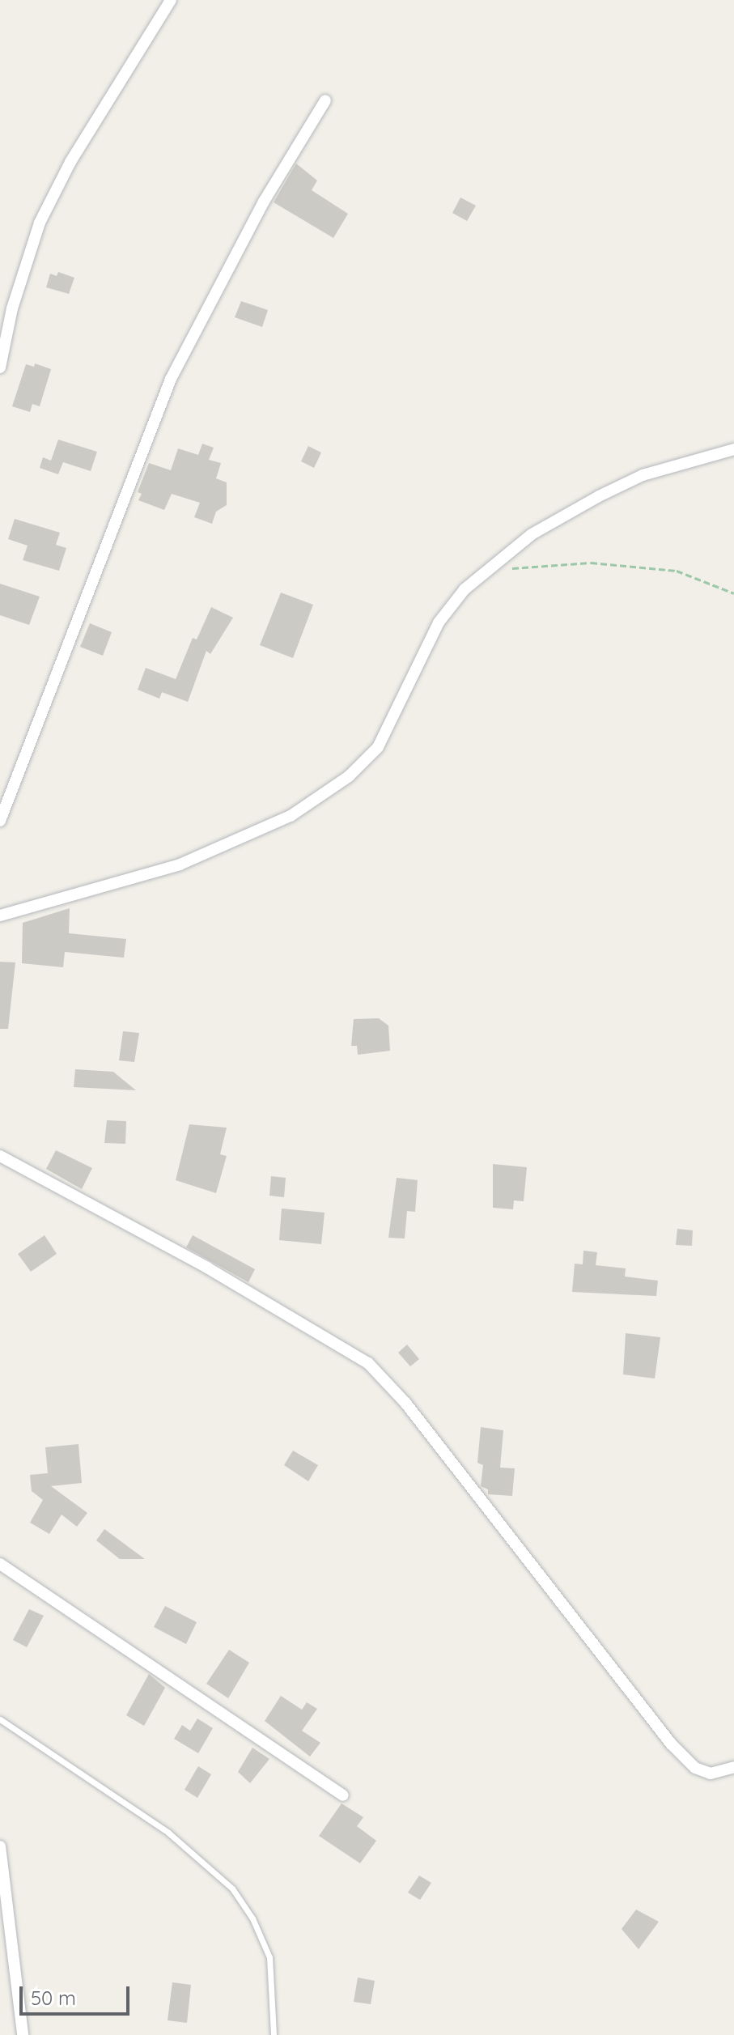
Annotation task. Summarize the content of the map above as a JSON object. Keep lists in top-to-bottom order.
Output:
{
  "scale_bar": "50 m"
}
